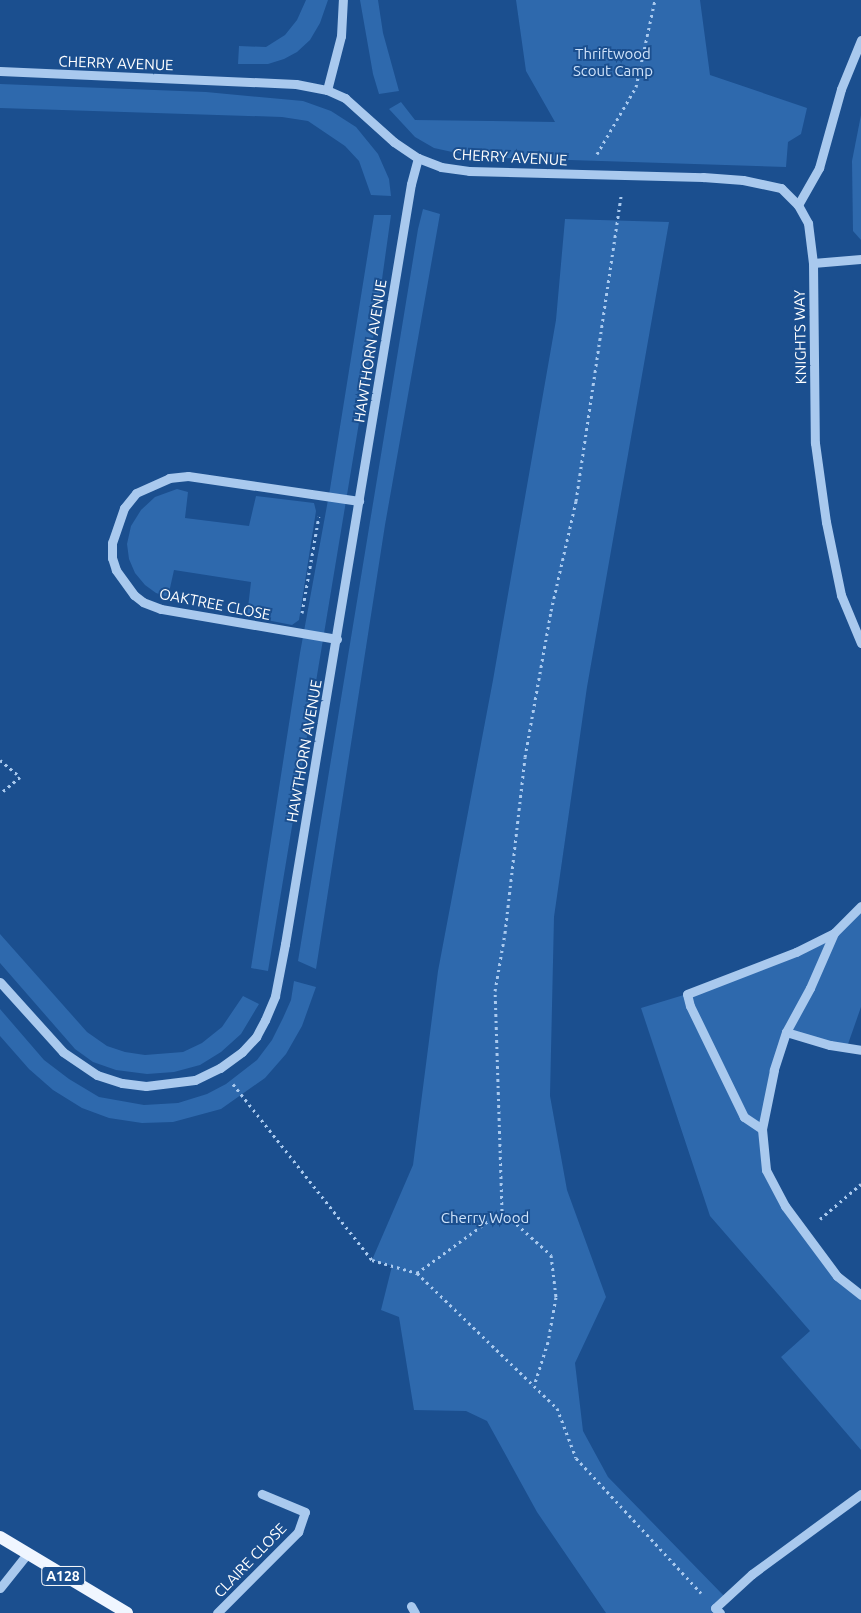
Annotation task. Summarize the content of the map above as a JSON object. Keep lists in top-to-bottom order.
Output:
{
  "streets": {
    "main road": ["A128"],
    "street": [
      "CHERRY AVENUE",
      "KNIGHTS WAY",
      "HAWTHORN AVENUE",
      "OAKTREE CLOSE",
      "CLAIRE CLOSE"
    ]
  },
  "crossings": [
    ["CHERRY AVENUE", "KNIGHTS WAY"],
    ["CHERRY AVENUE", "HAWTHORN AVENUE"],
    ["HAWTHORN AVENUE", "OAKTREE CLOSE"]
  ],
  "parks": ["Thriftwood Scout Camp", "Cherry Wood"]
}
